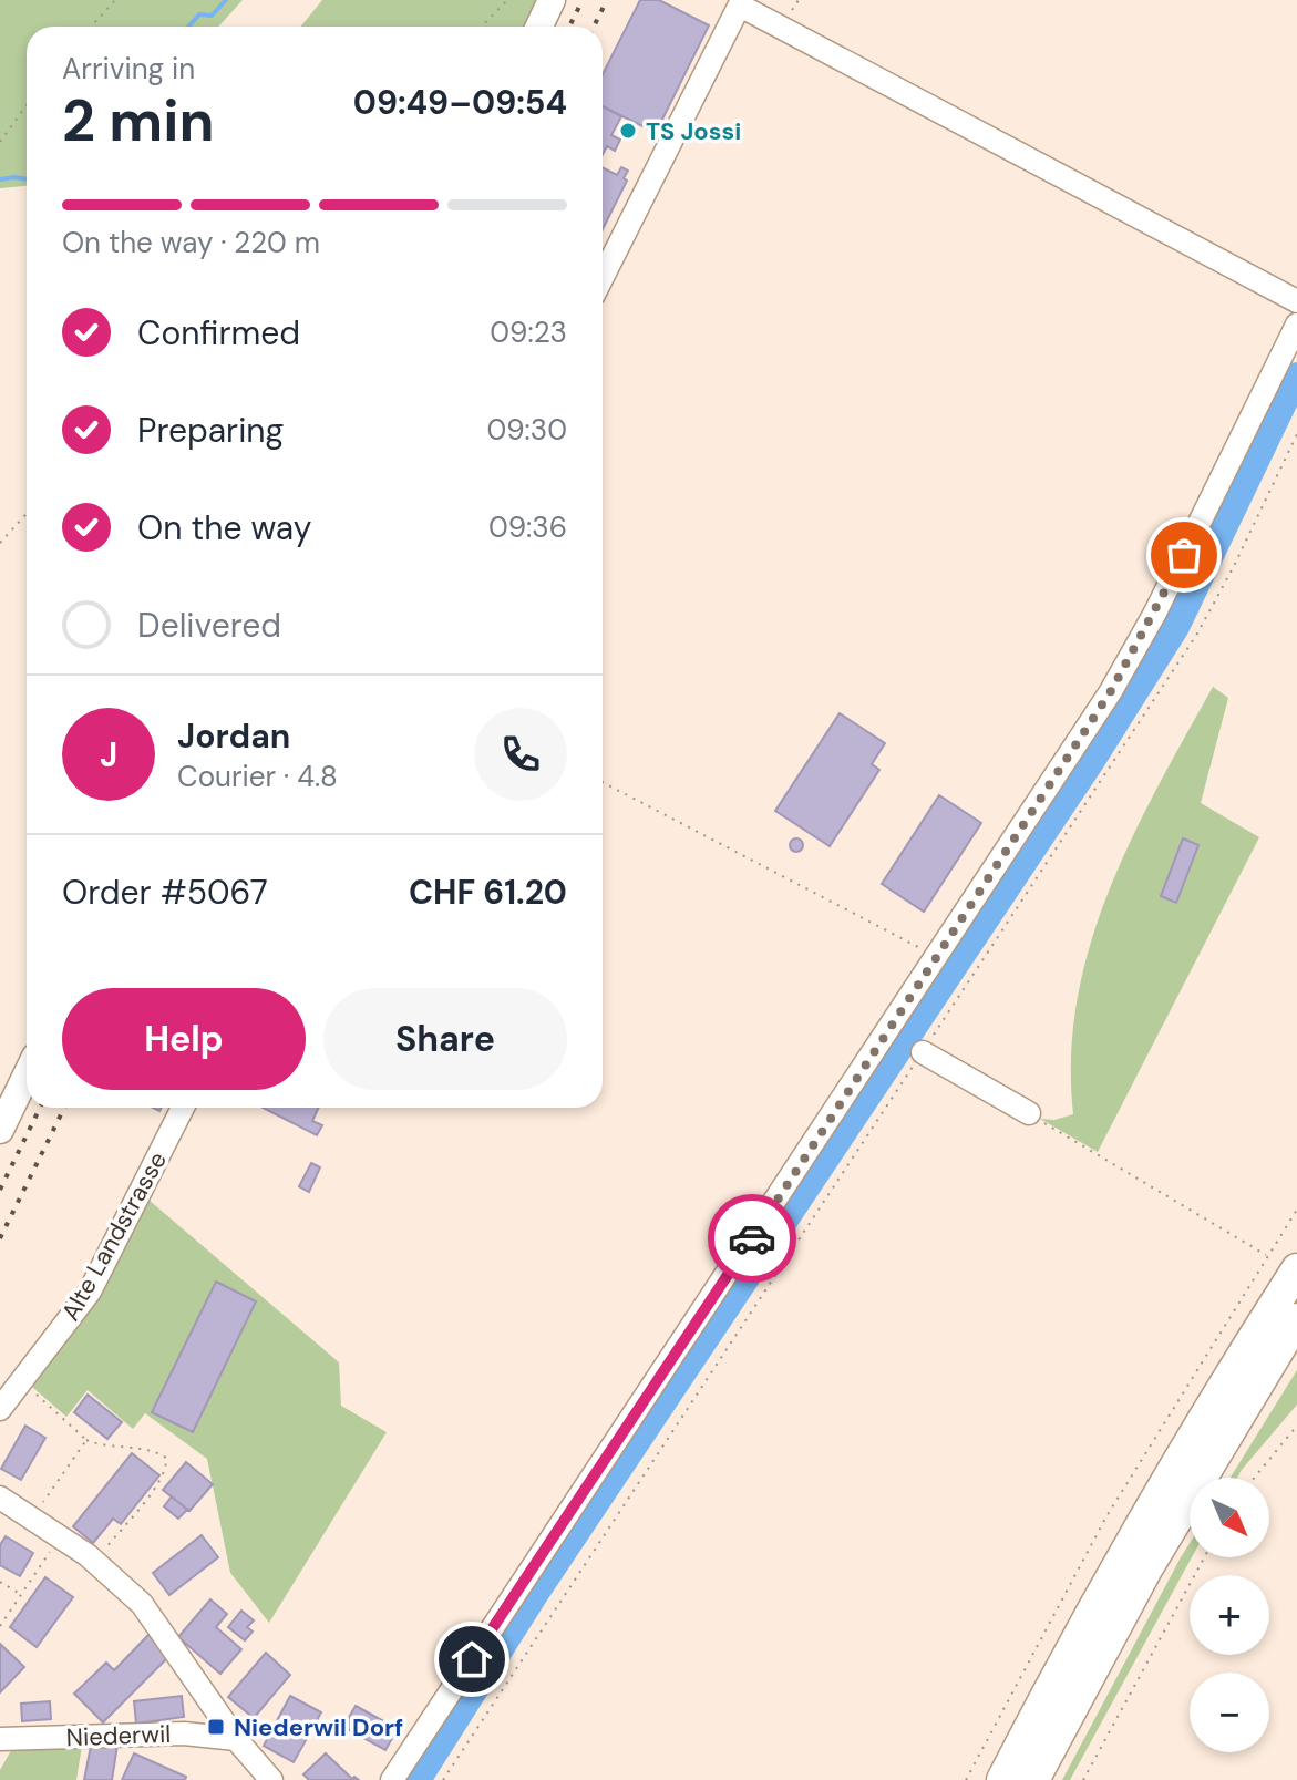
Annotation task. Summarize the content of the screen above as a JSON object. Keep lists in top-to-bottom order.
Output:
{
  "streets": {
    "street": ["Alte Landstrasse", "Niederwil"]
  },
  "places": {
    "other": ["TS Jossi"],
    "transit": ["Niederwil Dorf"]
  },
  "north": "bottom right",
  "page": {
    "heading": ["2 min", "Arriving in", "09:49–09:54"],
    "panel": [
      "Jordan",
      "Courier · 4.8",
      "Order #5067",
      "CHF 61.20"
    ],
    "bar": "On the way · 220 m",
    "list": [
      ["Confirmed", "09:23"],
      ["Preparing", "09:30"],
      ["On the way", "09:36"],
      "Delivered"
    ],
    "round": "J",
    "buttons": ["Help", "Share"],
    "map_buttons": ["+", "−"]
  }
}
